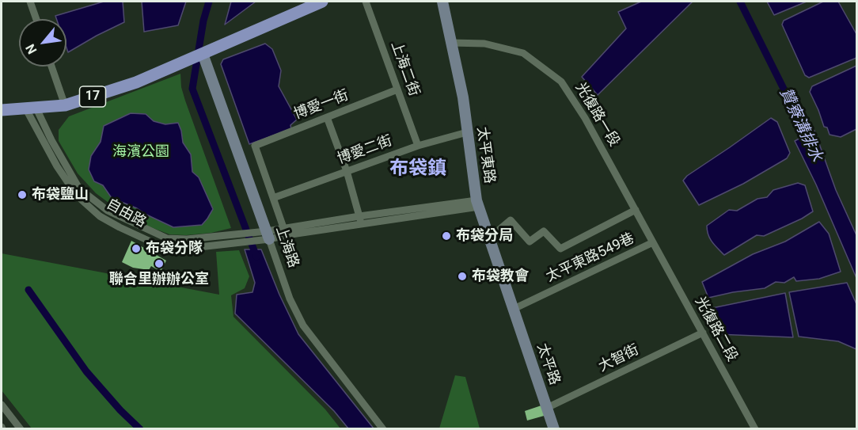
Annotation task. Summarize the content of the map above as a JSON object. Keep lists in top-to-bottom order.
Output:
{
  "streets": {
    "main road": [
      "17",
      "太平東路",
      "上海路",
      "太平路"
    ],
    "street": [
      "上海二街",
      "博愛一街",
      "光復路一段",
      "博愛二街",
      "自由路",
      "太平東路549巷",
      "光復路二段",
      "大智街"
    ]
  },
  "crossings": [
    ["上海二街", "博愛一街"],
    ["上海二街", "博愛二街"],
    ["17", "自由路"],
    ["17", "上海路"],
    ["博愛一街", "博愛二街"],
    ["光復路一段", "太平東路"],
    ["光復路一段", "太平東路549巷"],
    ["光復路一段", "光復路二段"],
    ["博愛二街", "太平東路"],
    ["太平東路", "太平東路549巷"],
    ["太平東路", "太平路"],
    ["自由路", "上海路"],
    ["太平東路549巷", "光復路二段"],
    ["太平東路549巷", "太平路"],
    ["光復路二段", "大智街"],
    ["大智街", "太平路"]
  ],
  "districts": ["布袋鎮"],
  "water": ["贊寮溝排水"],
  "parks": ["海濱公園"],
  "places": [
    "布袋鹽山",
    "布袋分局",
    "布袋分隊",
    "聯合里辦辦公室",
    "布袋教會"
  ],
  "north": "bottom left"
}
